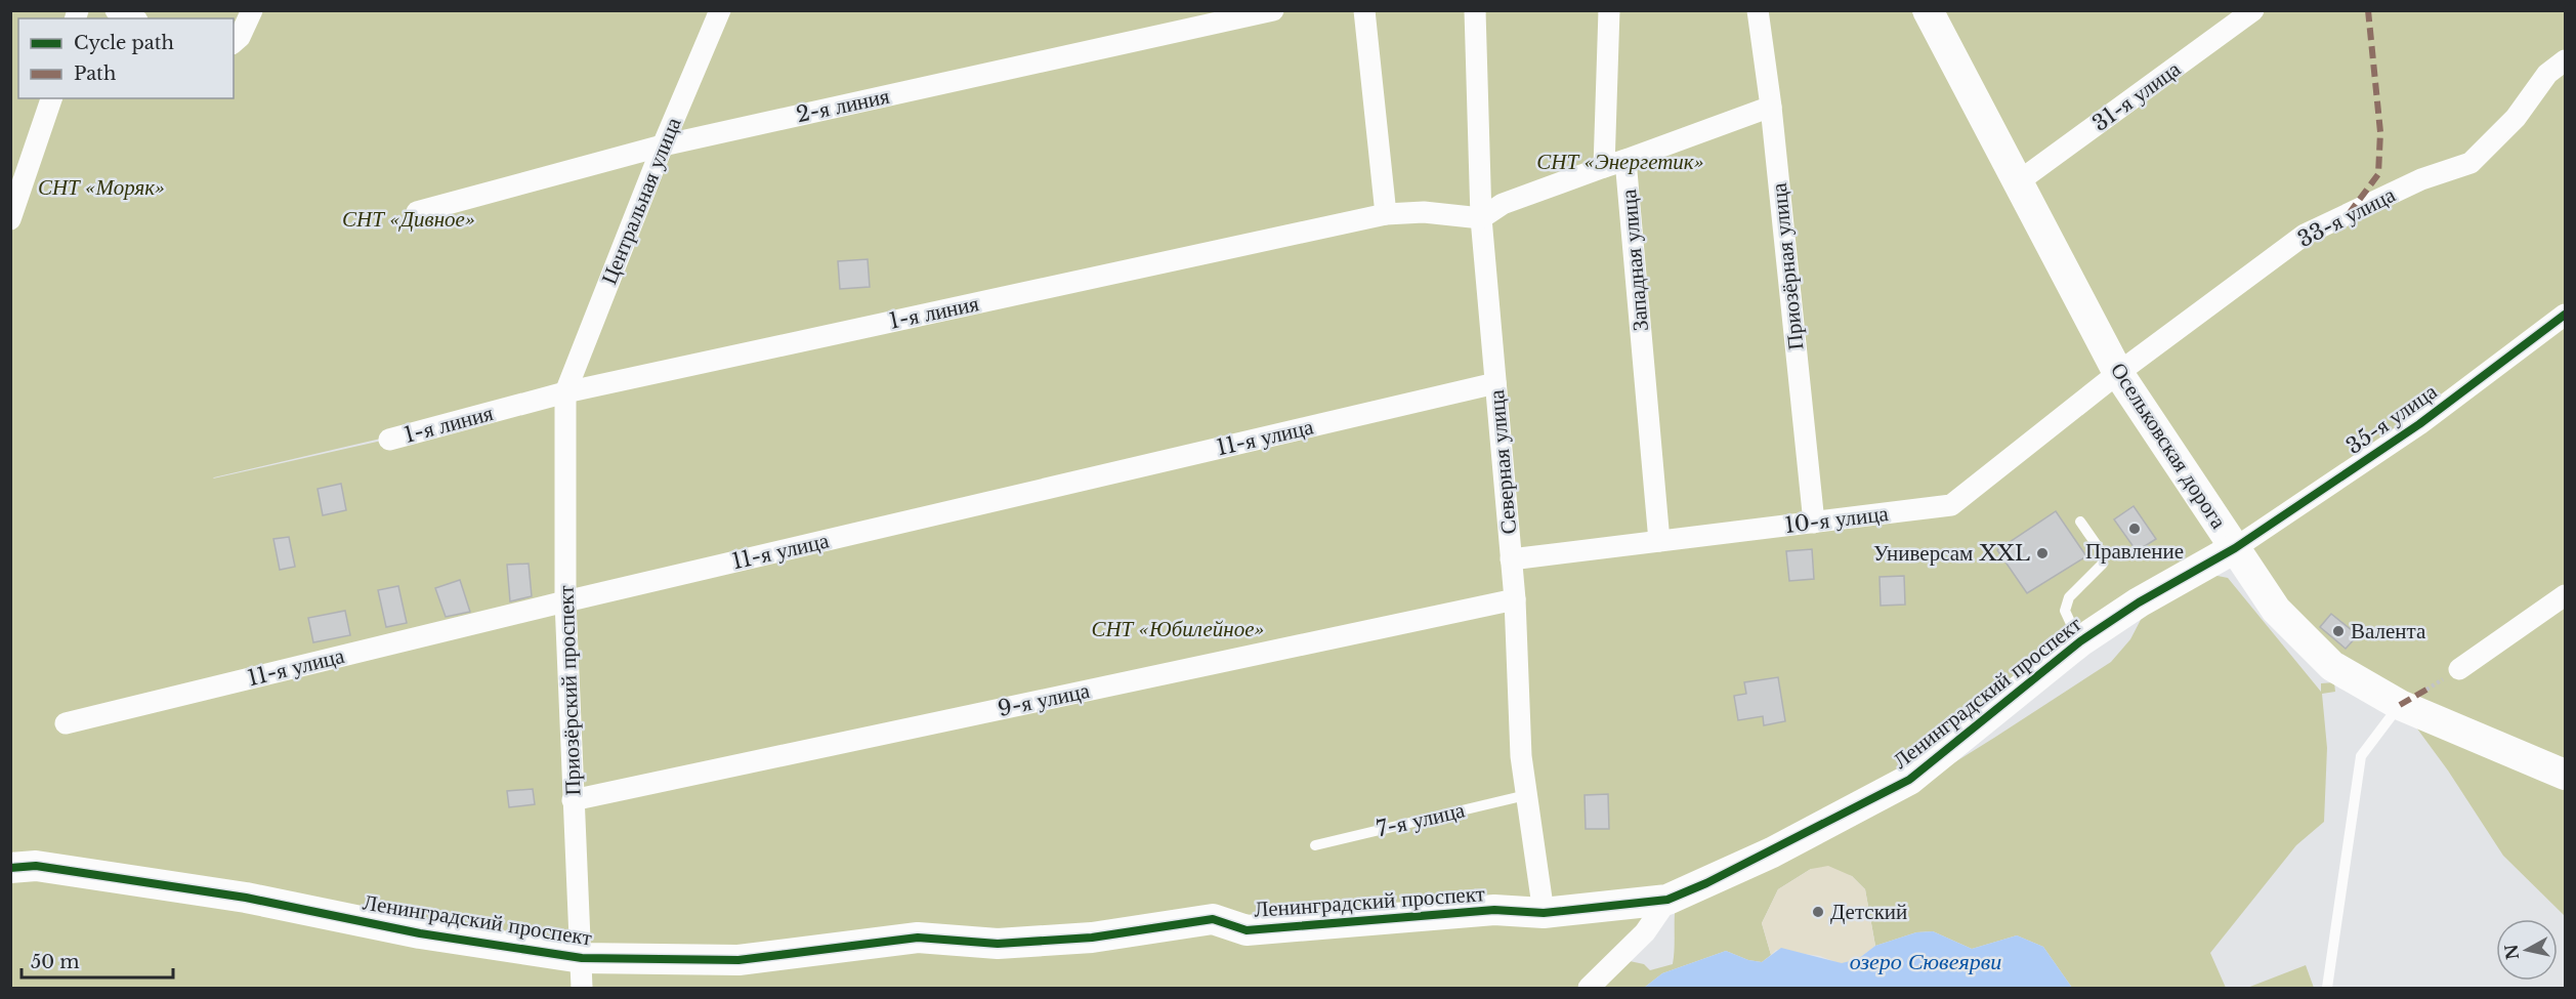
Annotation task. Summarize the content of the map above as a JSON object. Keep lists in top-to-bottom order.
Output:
{
  "streets": {
    "street": [
      "31-я улица",
      "2-я линия",
      "Центральная улица",
      "33-я улица",
      "Западная улица",
      "Приозёрная улица",
      "1-я линия",
      "35-я улица",
      "11-я улица",
      "Осельковская дорога",
      "Северная улица",
      "10-я улица",
      "Приозёрский проспект",
      "Ленинградский проспект",
      "9-я улица"
    ],
    "lane": ["7-я улица"]
  },
  "crossings": [
    ["31-я улица", "Осельковская дорога"],
    ["2-я линия", "Центральная улица"],
    ["Центральная улица", "1-я линия"],
    ["Центральная улица", "Приозёрский проспект"],
    ["33-я улица", "Осельковская дорога"],
    ["33-я улица", "10-я улица"],
    ["Западная улица", "10-я улица"],
    ["Приозёрная улица", "10-я улица"],
    ["1-я линия", "Северная улица"],
    ["1-я линия", "Приозёрский проспект"],
    ["35-я улица", "Осельковская дорога"],
    ["35-я улица", "Ленинградский проспект"],
    ["11-я улица", "Северная улица"],
    ["11-я улица", "Приозёрский проспект"],
    ["Осельковская дорога", "10-я улица"],
    ["Осельковская дорога", "Ленинградский проспект"],
    ["Северная улица", "10-я улица"],
    ["Северная улица", "Ленинградский проспект"],
    ["Северная улица", "9-я улица"],
    ["Северная улица", "7-я улица"],
    ["Приозёрский проспект", "Ленинградский проспект"],
    ["Приозёрский проспект", "9-я улица"]
  ],
  "water": ["озеро Сювеярви"],
  "parks": [
    "СНТ «Энергетик»",
    "СНТ «Моряк»",
    "СНТ «Дивное»",
    "СНТ «Юбилейное»"
  ],
  "places": [
    "Правление",
    "Универсам XXL",
    "Валента",
    "Детский"
  ],
  "legend": ["Cycle path", "Path"],
  "scale_bar": "50 m",
  "north": "left"
}
